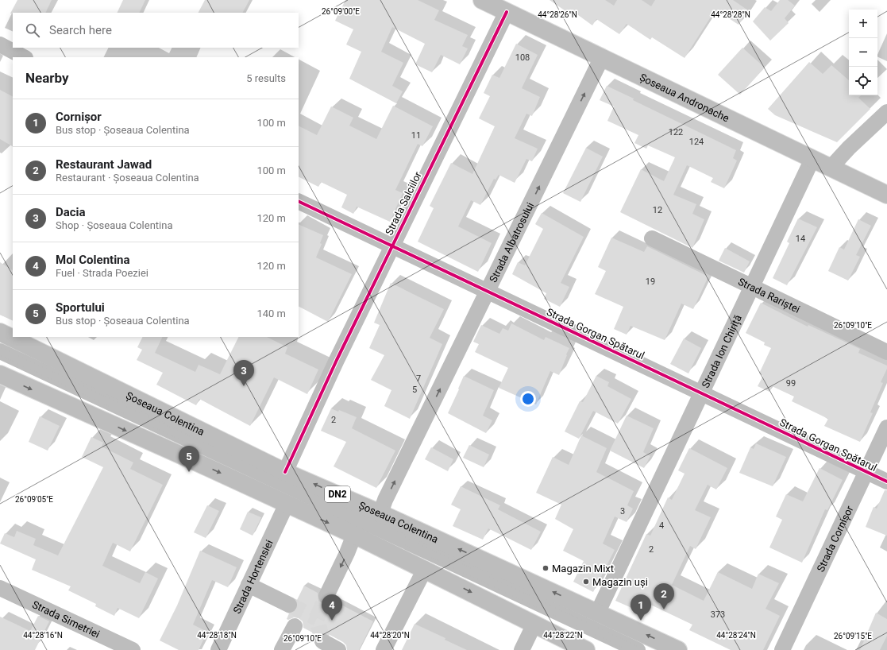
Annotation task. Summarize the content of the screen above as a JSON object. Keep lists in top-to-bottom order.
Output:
{
  "streets": {
    "main road": ["Șoseaua Andronache", "Șoseaua Colentina", "DN2"],
    "street": [
      "Strada Salciilor",
      "Strada Albatrosului",
      "Strada Rariștei",
      "Strada Gorgan Spătarul",
      "Strada Ion Chiriță",
      "Strada Cornișor",
      "Strada Hortensiei",
      "Strada Simetriei"
    ]
  },
  "crossings": [
    ["Șoseaua Andronache", "Strada Salciilor"],
    ["Șoseaua Andronache", "Strada Albatrosului"],
    ["Șoseaua Andronache", "Strada Ion Chiriță"],
    ["Strada Salciilor", "Strada Gorgan Spătarul"],
    ["Strada Salciilor", "Șoseaua Colentina"],
    ["Strada Albatrosului", "Strada Gorgan Spătarul"],
    ["Strada Albatrosului", "Șoseaua Colentina"],
    ["Strada Rariștei", "Strada Ion Chiriță"],
    ["Strada Gorgan Spătarul", "Strada Ion Chiriță"],
    ["Strada Gorgan Spătarul", "Strada Cornișor"],
    ["Strada Ion Chiriță", "Șoseaua Colentina"]
  ],
  "one_way": ["Strada Albatrosului"],
  "places": ["Magazin Mixt", "Magazin uși"],
  "house_numbers": [
    "108",
    "122",
    "11",
    "124",
    "12",
    "14",
    "19",
    "7",
    "99",
    "5",
    "2",
    "3",
    "4",
    "2",
    "373"
  ],
  "page": {
    "map_buttons": ["+", "−"],
    "search": "Search here",
    "heading": ["Nearby", "5 results"],
    "list": [
      {
        "mark": "1",
        "name": "Cornișor",
        "note": "Bus stop · Șoseaua Colentina",
        "value": "100 m"
      },
      {
        "mark": "2",
        "name": "Restaurant Jawad",
        "note": "Restaurant · Șoseaua Colentina",
        "value": "100 m"
      },
      {
        "mark": "3",
        "name": "Dacia",
        "note": "Shop · Șoseaua Colentina",
        "value": "120 m"
      },
      {
        "mark": "4",
        "name": "Mol Colentina",
        "note": "Fuel · Strada Poeziei",
        "value": "120 m"
      },
      {
        "mark": "5",
        "name": "Sportului",
        "note": "Bus stop · Șoseaua Colentina",
        "value": "140 m"
      }
    ],
    "pins": [
      "3",
      "5",
      "2",
      "1",
      "4"
    ]
  },
  "coordinates": [
    "26°09'00\"E",
    "44°28'26\"N",
    "44°28'28\"N",
    "26°09'10\"E",
    "26°09'05\"E",
    "44°28'16\"N",
    "44°28'18\"N",
    "44°28'20\"N",
    "44°28'22\"N",
    "44°28'24\"N",
    "26°09'15\"E"
  ]
}
